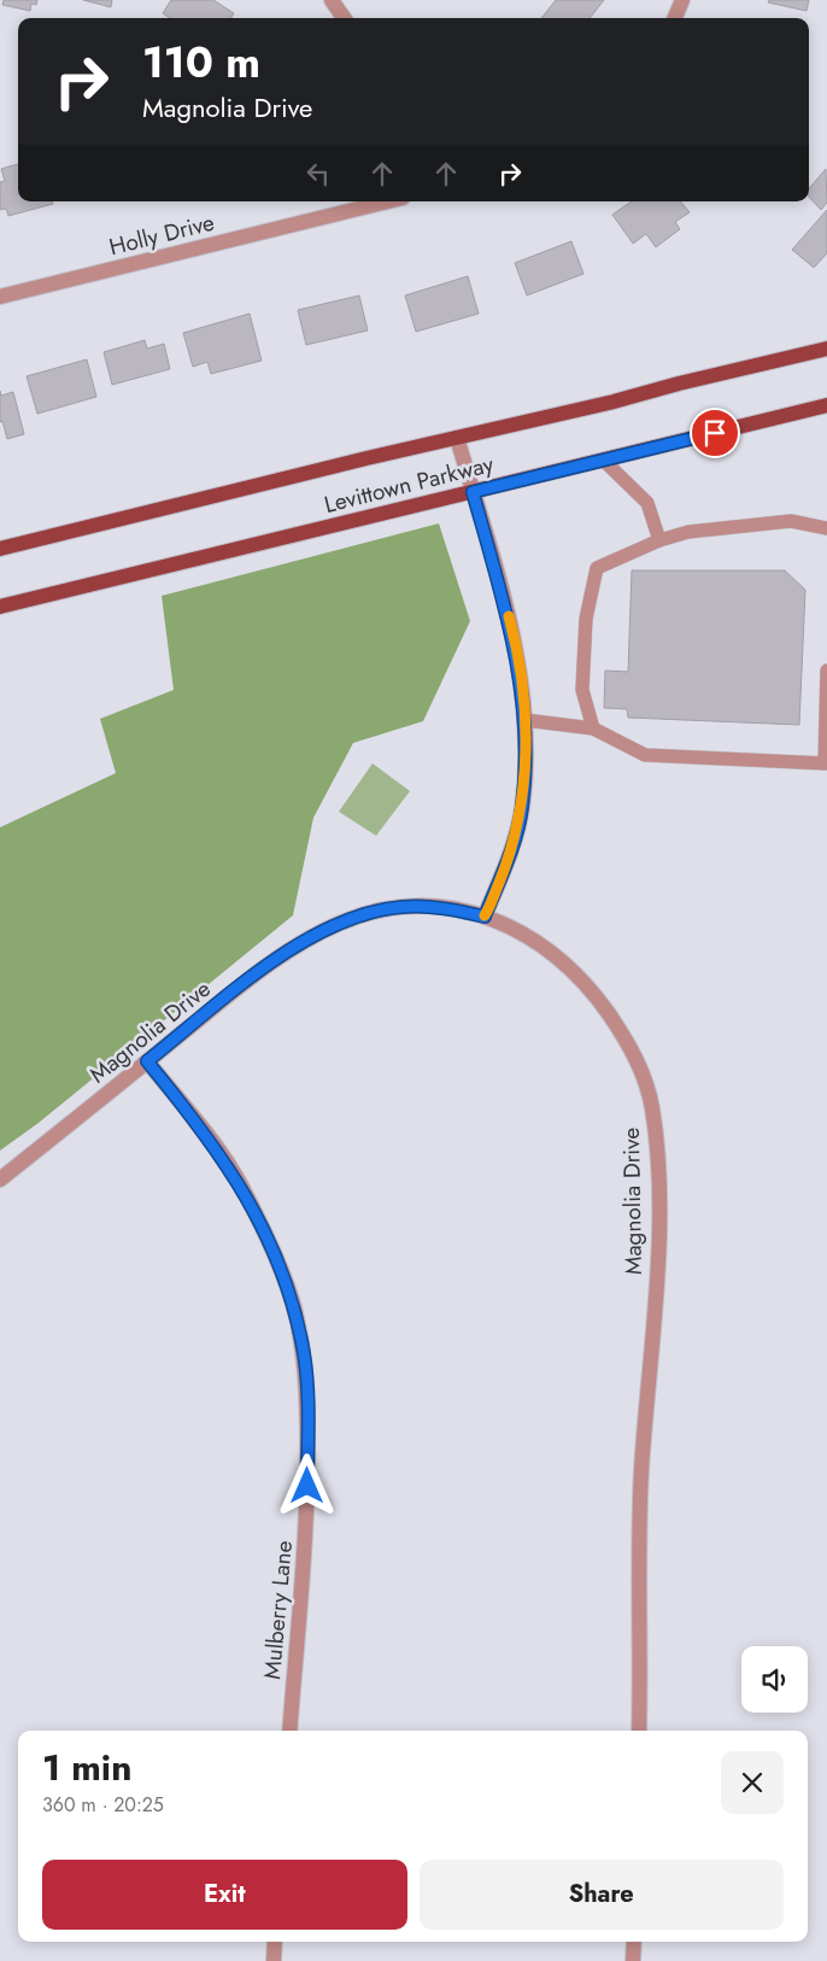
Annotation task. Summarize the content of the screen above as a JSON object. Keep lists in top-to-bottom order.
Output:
{
  "streets": {
    "main road": ["Levittown Parkway"],
    "street": ["Holly Drive", "Magnolia Drive", "Mulberry Lane"]
  },
  "crossings": [
    ["Magnolia Drive", "Mulberry Lane"]
  ],
  "page": {
    "turn": ["110 m", "Magnolia Drive"],
    "heading": ["1 min", "360 m · 20:25"],
    "buttons": ["Exit", "Share"]
  }
}
